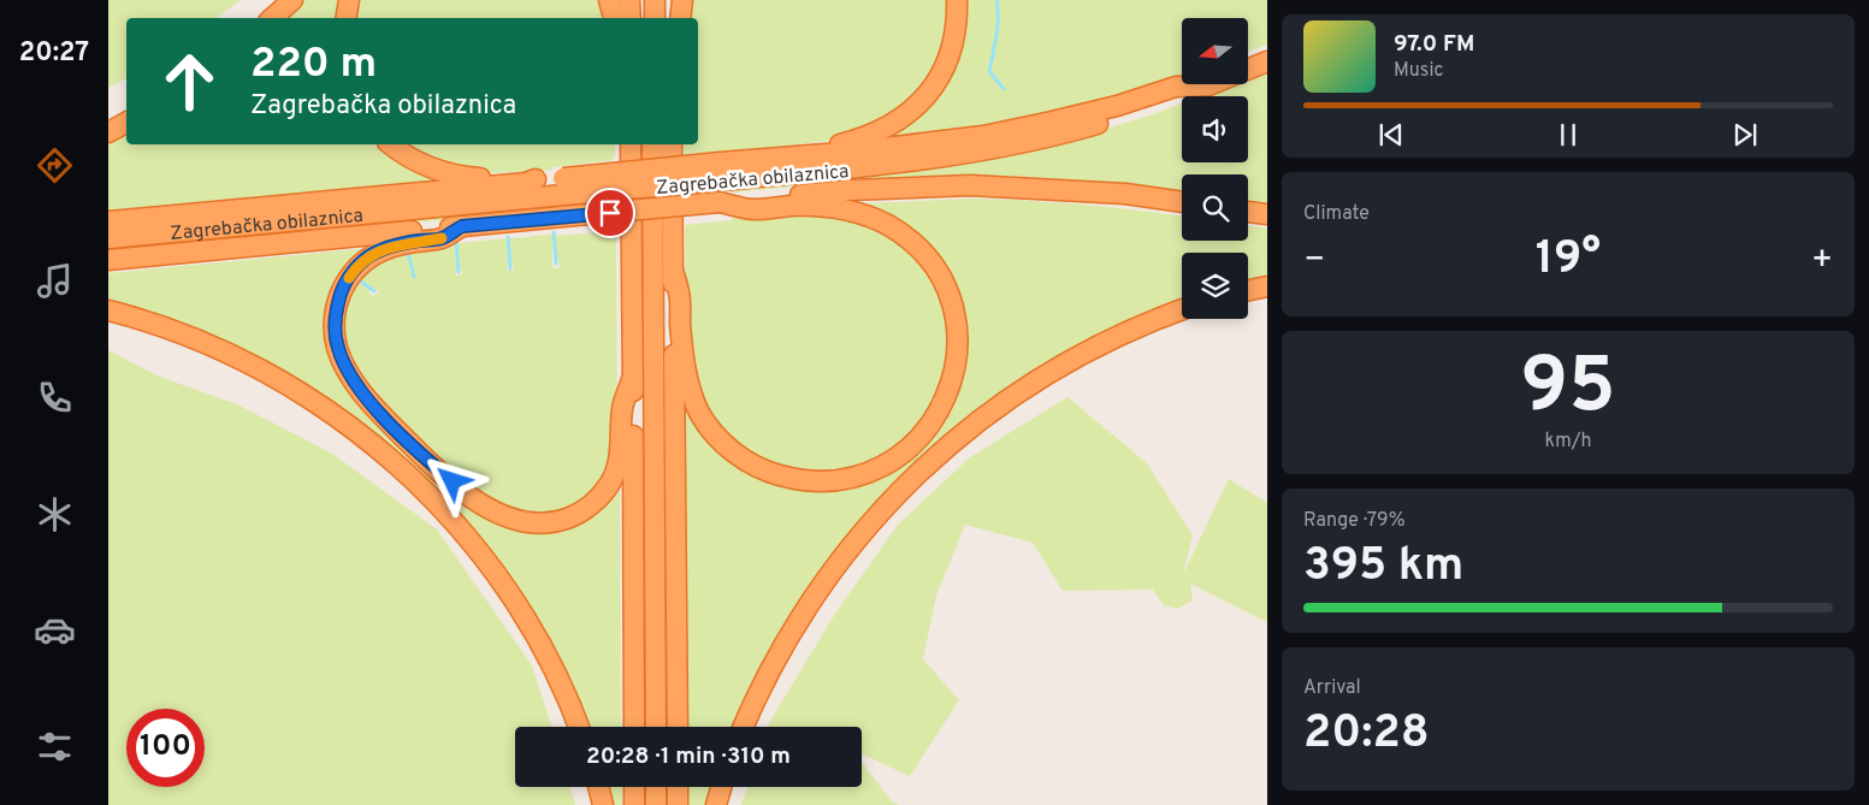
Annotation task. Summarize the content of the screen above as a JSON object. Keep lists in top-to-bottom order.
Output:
{
  "streets": {
    "highway": ["Zagrebačka obilaznica"]
  },
  "north": "left",
  "page": {
    "tabs": "20:27",
    "turn": ["220 m", "Zagrebačka obilaznica"],
    "song": ["97.0 FM", "Music"],
    "tile": [
      "Climate",
      ["95", "km/h"],
      ["Range · 79%", "395 km"],
      ["Arrival", "20:28"]
    ],
    "heat": ["−", "19°", "+"],
    "limit": "100",
    "trip": "20:28 · 1 min · 310 m"
  }
}
